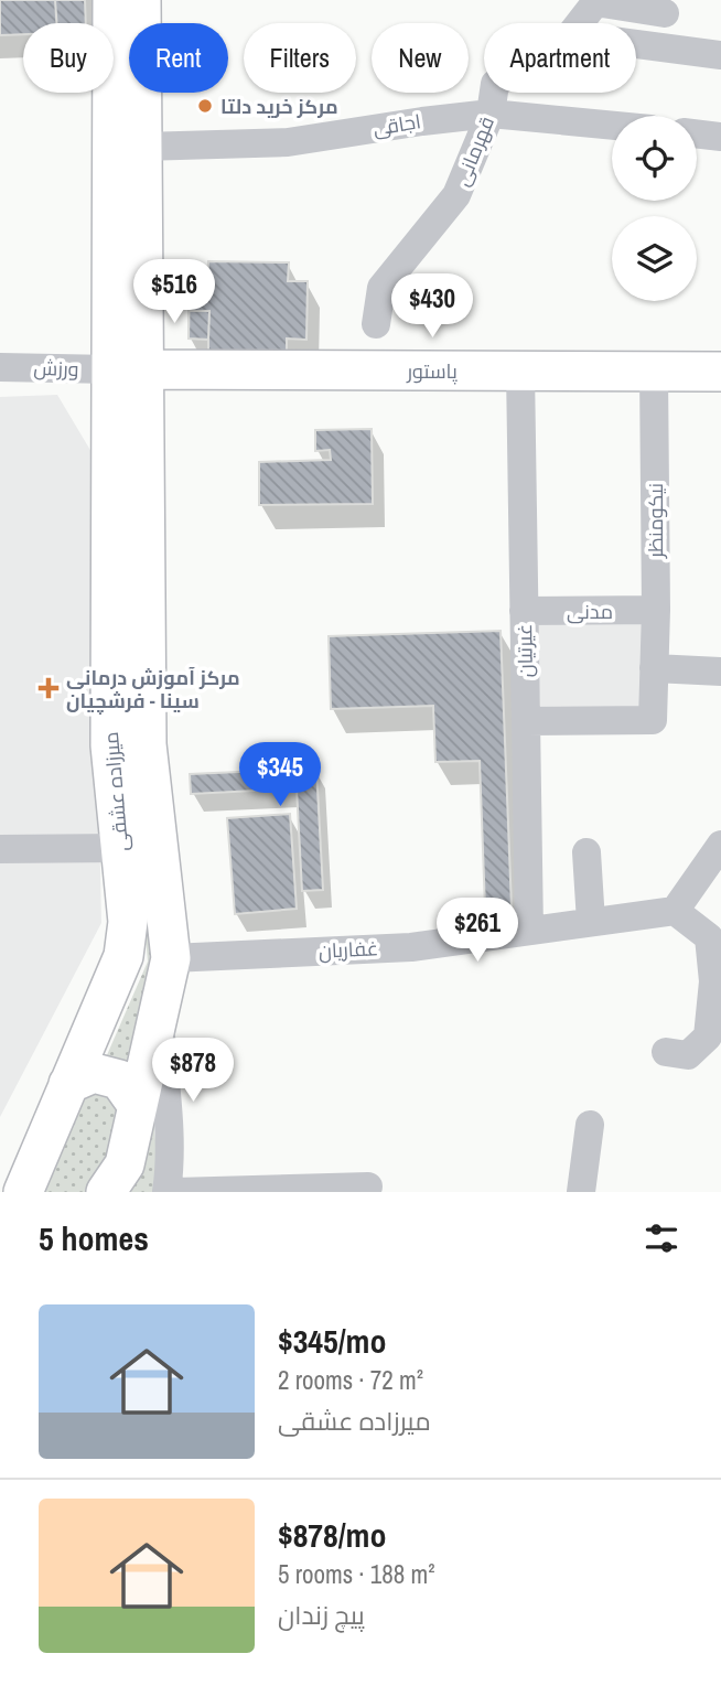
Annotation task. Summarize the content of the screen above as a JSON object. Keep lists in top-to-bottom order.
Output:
{
  "streets": {
    "main road": ["پاستور", "میرزاده عشقی"],
    "street": [
      "اجاقی",
      "قهرمانی",
      "ورزش",
      "نیکومنظر",
      "مدنی",
      "غیرتیان",
      "غفاریان"
    ]
  },
  "crossings": [
    ["اجاقی", "قهرمانی"],
    ["ورزش", "پاستور"],
    ["ورزش", "میرزاده عشقی"],
    ["پاستور", "نیکومنظر"],
    ["پاستور", "غیرتیان"],
    ["پاستور", "میرزاده عشقی"],
    ["نیکومنظر", "مدنی"],
    ["نیکومنظر", "غیرتیان"],
    ["مدنی", "غیرتیان"],
    ["غیرتیان", "غفاریان"],
    ["میرزاده عشقی", "غفاریان"]
  ],
  "places": {
    "other": ["مرکز خرید دلتا"],
    "health": ["مرکز آموزش درمانی سینا - فرشچیان"]
  },
  "page": {
    "chip": [
      "Buy",
      "Rent",
      "Filters",
      "New",
      "Apartment"
    ],
    "price": [
      "$516",
      "$430",
      "$345",
      "$261",
      "$878"
    ],
    "heading": "5 homes",
    "list": [
      {
        "name": "$345/mo",
        "note": "2 rooms · 72 m² · میرزاده عشقی"
      },
      {
        "name": "$878/mo",
        "note": "5 rooms · 188 m² · پیچ زندان"
      }
    ]
  }
}
